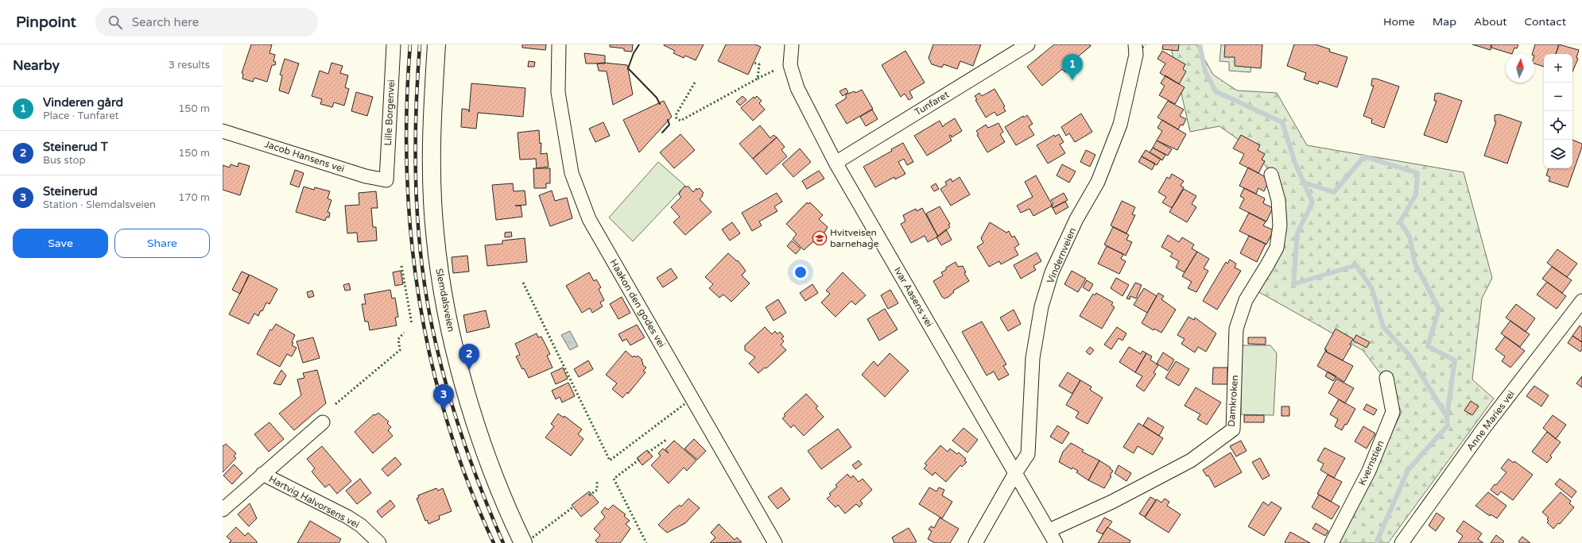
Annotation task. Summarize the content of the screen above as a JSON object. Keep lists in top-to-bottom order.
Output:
{
  "streets": {
    "main road": ["Slemdalsveien"],
    "street": [
      "Tunfaret",
      "Lille Borgenvei",
      "Jacob Hansens vei",
      "Vindernveien",
      "Ivar Aasens vei",
      "Haakon den godes vei",
      "Damkroken",
      "Anne Maries vei",
      "Kvernstien",
      "Hartvig Halvorsens vei"
    ]
  },
  "crossings": [
    ["Tunfaret", "Ivar Aasens vei"],
    ["Lille Borgenvei", "Jacob Hansens vei"],
    ["Vindernveien", "Ivar Aasens vei"],
    ["Ivar Aasens vei", "Damkroken"]
  ],
  "places": {
    "school or university": ["Hvitveisen barnehage"]
  },
  "north": "top",
  "page": {
    "header": "Pinpoint",
    "search": "Search here",
    "nav": [
      "Home",
      "Map",
      "About",
      "Contact"
    ],
    "heading": ["Nearby", "3 results"],
    "map_buttons": ["+", "−"],
    "pins": ["1", "2", "3"],
    "list": [
      {
        "mark": "1",
        "name": "Vinderen gård",
        "note": "Place · Tunfaret",
        "value": "150 m"
      },
      {
        "mark": "2",
        "name": "Steinerud T",
        "note": "Bus stop",
        "value": "150 m"
      },
      {
        "mark": "3",
        "name": "Steinerud",
        "note": "Station · Slemdalsveien",
        "value": "170 m"
      }
    ],
    "buttons": ["Save", "Share"]
  }
}
